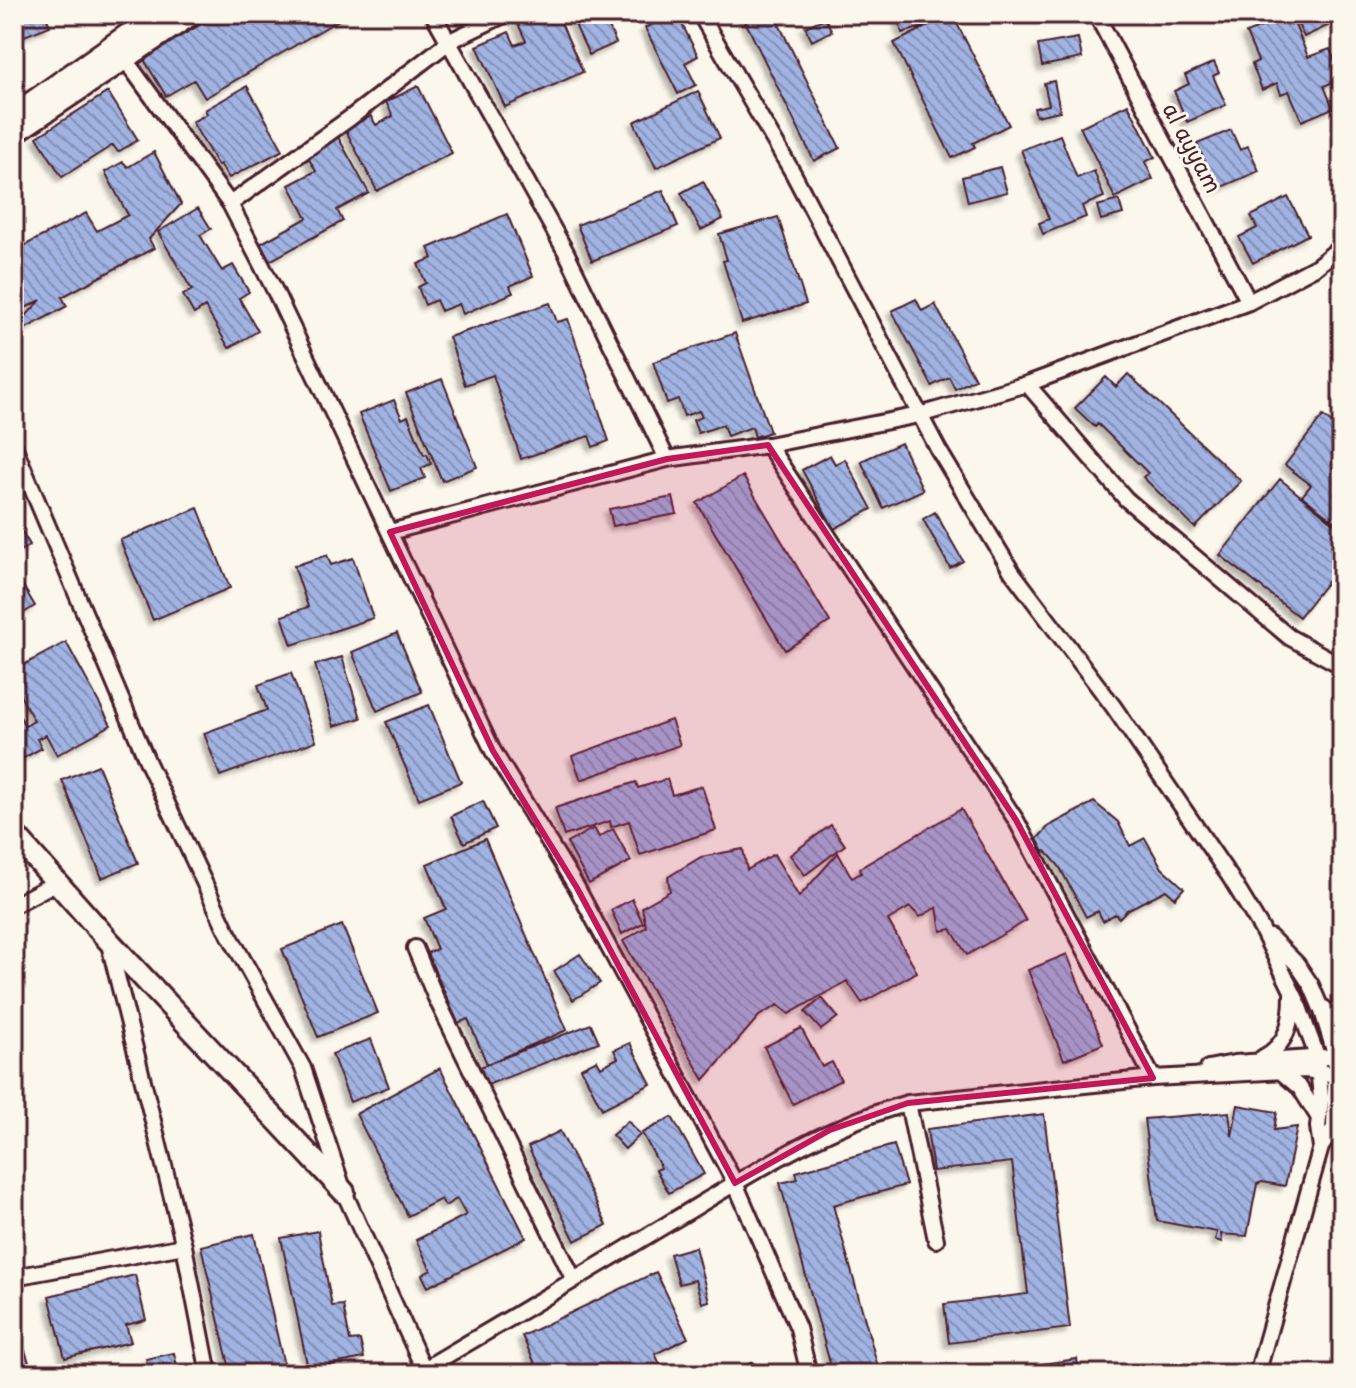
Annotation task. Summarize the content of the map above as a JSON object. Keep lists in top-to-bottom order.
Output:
{
  "streets": {
    "street": ["al ayyam"]
  }
}
